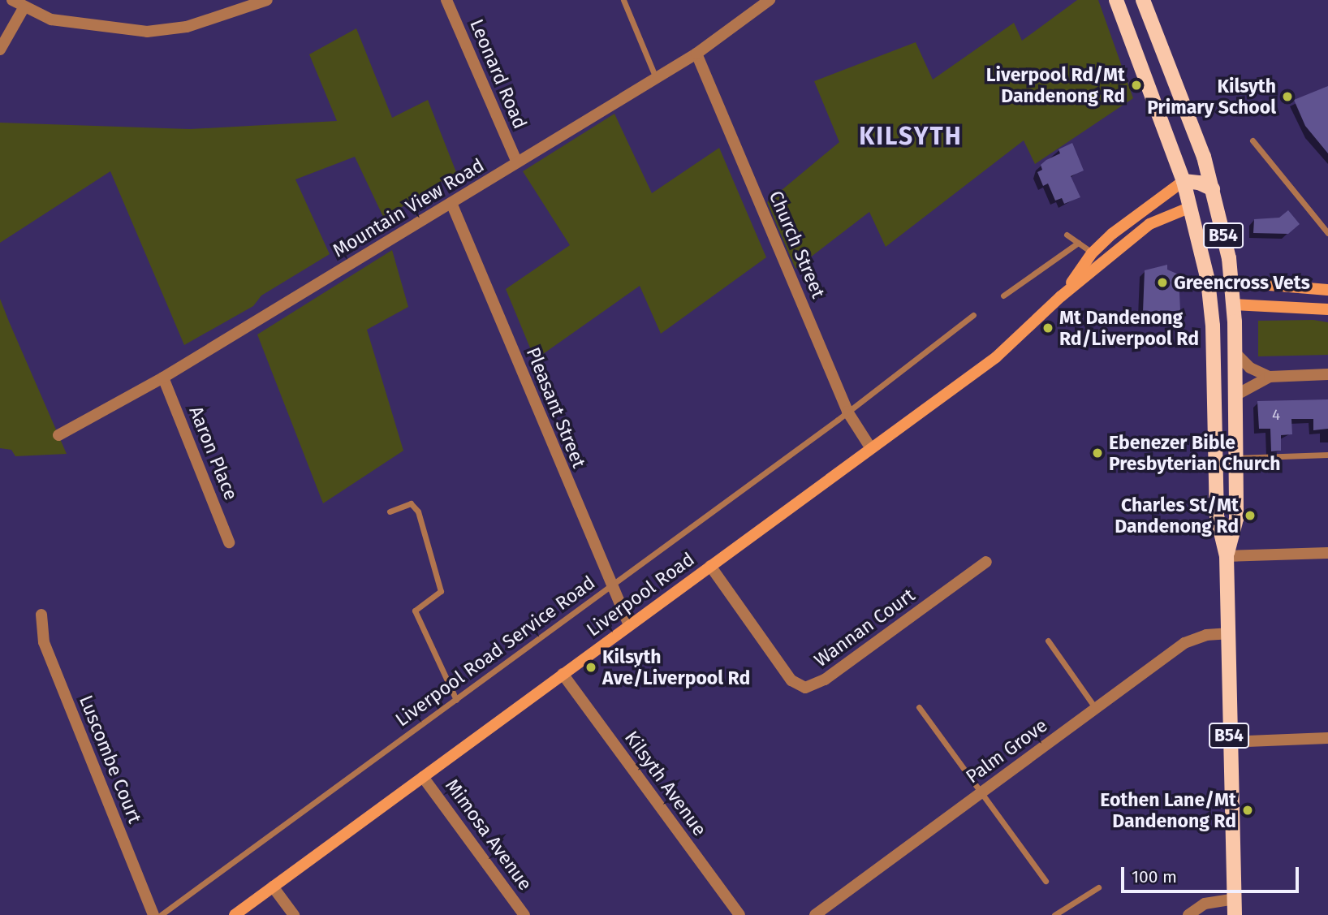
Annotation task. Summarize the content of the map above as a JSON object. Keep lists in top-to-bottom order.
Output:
{
  "streets": {
    "main road": ["B54", "Liverpool Road"],
    "street": [
      "Leonard Road",
      "Mountain View Road",
      "Church Street",
      "Pleasant Street",
      "Aaron Place",
      "Wannan Court",
      "Palm Grove",
      "Luscombe Court",
      "Kilsyth Avenue",
      "Mimosa Avenue"
    ],
    "lane": ["Liverpool Road Service Road"]
  },
  "crossings": [
    ["Leonard Road", "Mountain View Road"],
    ["Mountain View Road", "Church Street"],
    ["Mountain View Road", "Pleasant Street"],
    ["Mountain View Road", "Aaron Place"],
    ["B54", "Liverpool Road"],
    ["B54", "Palm Grove"],
    ["Church Street", "Liverpool Road"],
    ["Church Street", "Liverpool Road Service Road"],
    ["Pleasant Street", "Liverpool Road"],
    ["Pleasant Street", "Liverpool Road Service Road"],
    ["Liverpool Road", "Wannan Court"],
    ["Liverpool Road", "Kilsyth Avenue"],
    ["Liverpool Road", "Mimosa Avenue"]
  ],
  "districts": ["KILSYTH"],
  "places": [
    "Liverpool Rd/Mt Dandenong Rd",
    "Kilsyth Primary School",
    "Greencross Vets",
    "Mt Dandenong Rd/Liverpool Rd",
    "Ebenezer Bible Presbyterian Church",
    "Charles St/Mt Dandenong Rd",
    "Kilsyth Ave/Liverpool Rd",
    "Eothen Lane/Mt Dandenong Rd"
  ],
  "house_numbers": ["4"],
  "scale_bar": "100 m"
}
